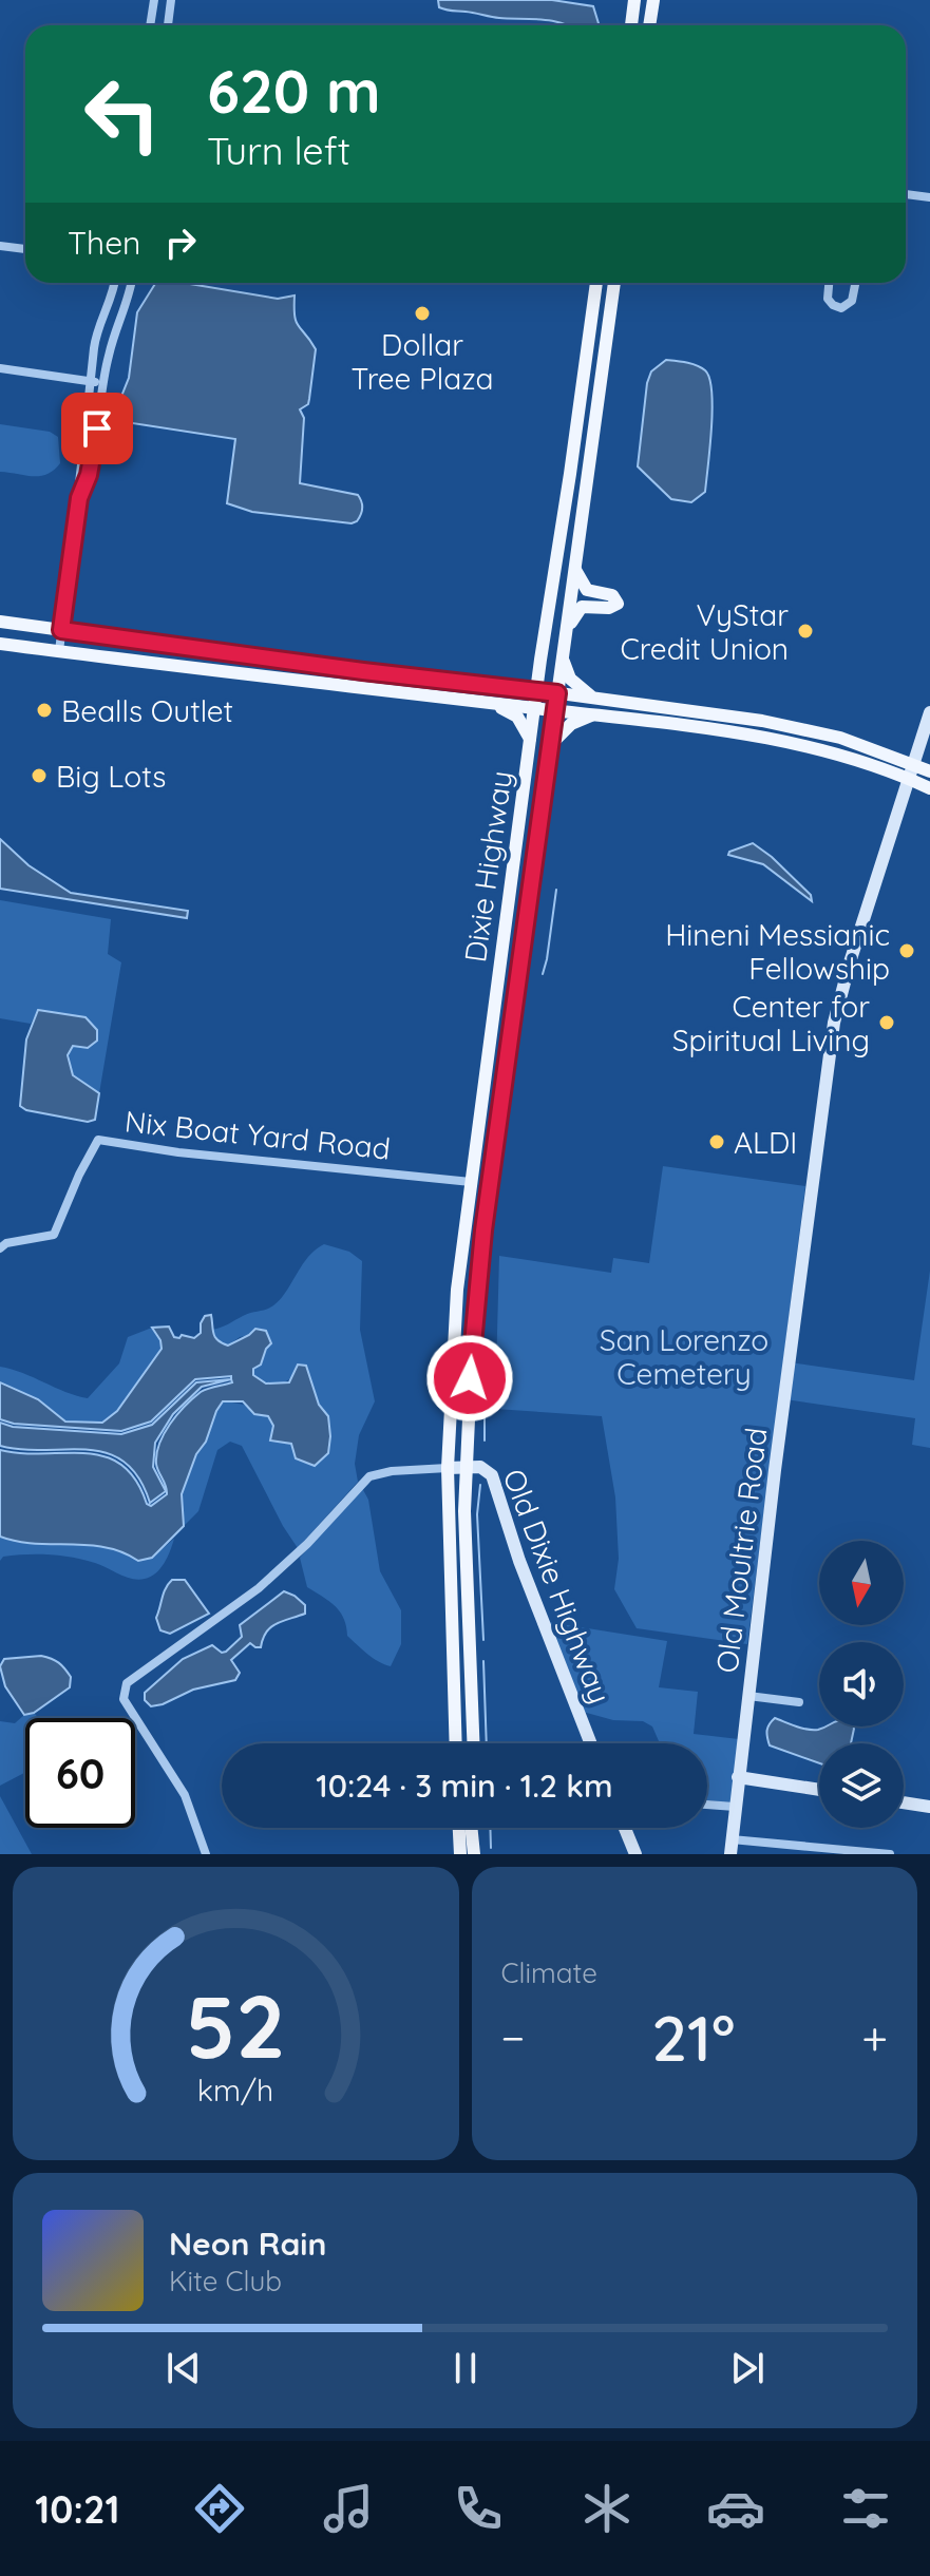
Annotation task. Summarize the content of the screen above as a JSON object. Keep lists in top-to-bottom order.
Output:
{
  "streets": {
    "main road": ["Dixie Highway", "Old Moultrie Road", "Old Dixie Highway"],
    "street": ["Nix Boat Yard Road"]
  },
  "crossings": [
    ["Dixie Highway", "Nix Boat Yard Road"],
    ["Dixie Highway", "Old Dixie Highway"]
  ],
  "parks": ["San Lorenzo Cemetery"],
  "places": [
    "Dollar Tree Plaza",
    "VyStar Credit Union",
    "Bealls Outlet",
    "Big Lots",
    "Hineni Messianic Fellowship",
    "Center for Spiritual Living",
    "ALDI"
  ],
  "north": "bottom",
  "page": {
    "turn": ["620 m", "Turn left"],
    "then": "Then",
    "limit": "60",
    "trip": "10:24 · 3 min · 1.2 km",
    "tile": "Climate",
    "heat": ["−", "21°", "+"],
    "song": ["Neon Rain", "Kite Club"],
    "tabs": "10:21",
    "gauge": ["52", "km/h"]
  }
}
